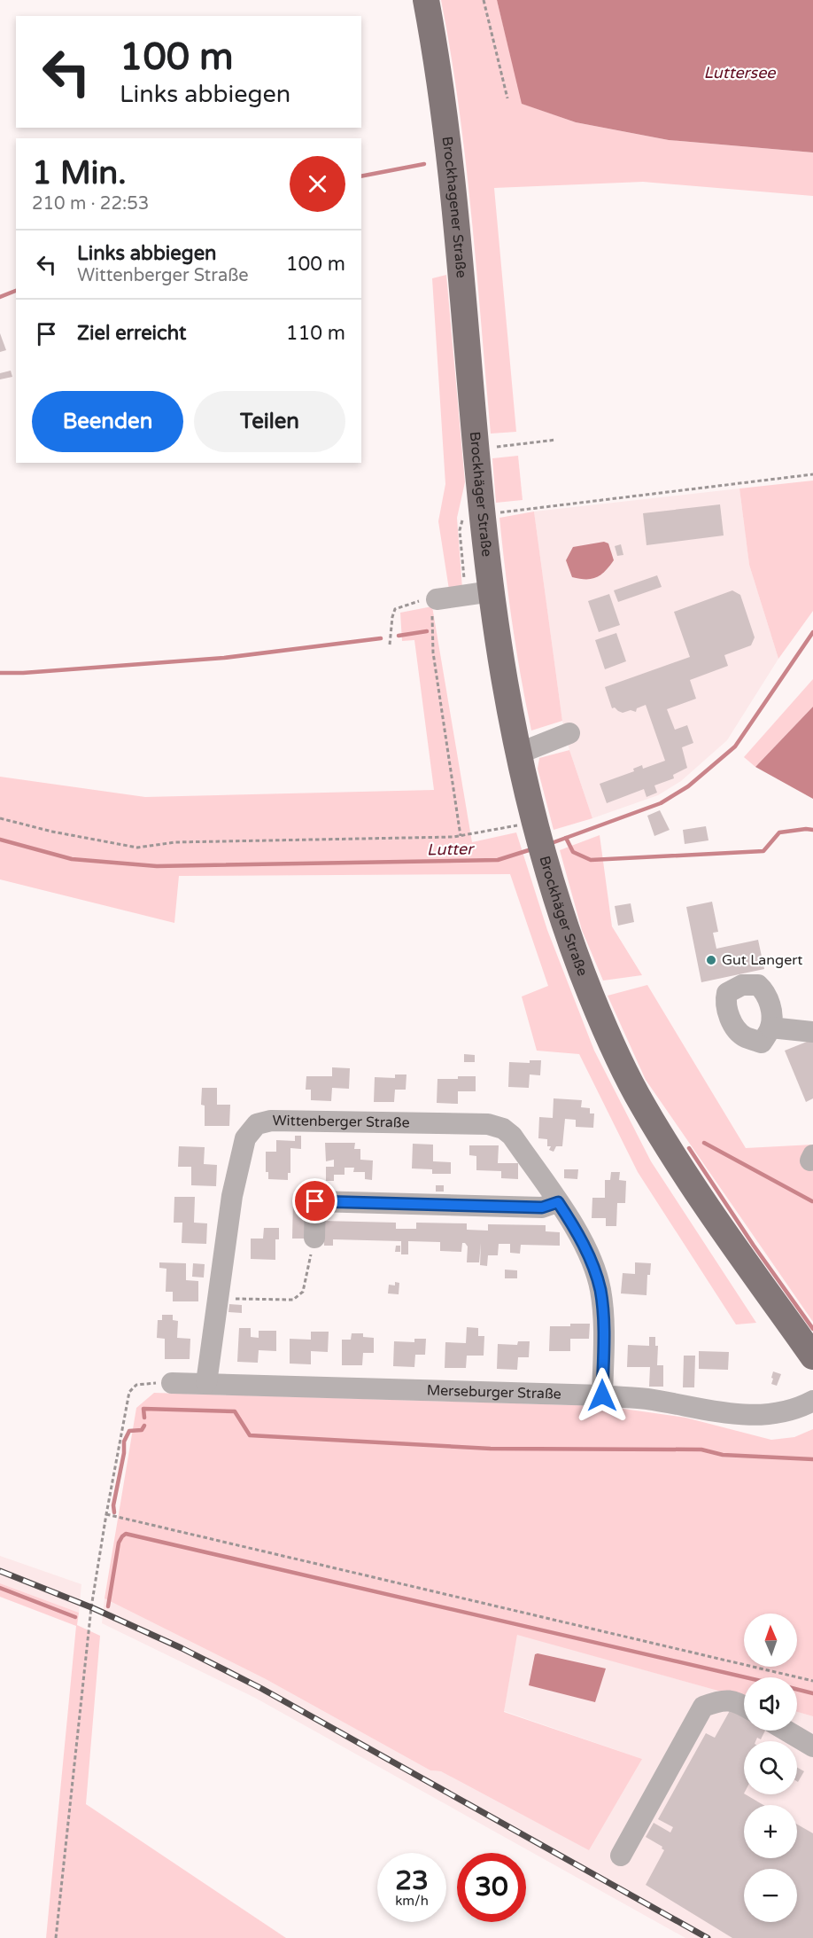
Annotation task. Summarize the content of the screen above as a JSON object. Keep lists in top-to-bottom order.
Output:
{
  "streets": {
    "main road": ["Brockhagener Straße", "Brockhäger Straße"],
    "street": ["Wittenberger Straße", "Merseburger Straße"]
  },
  "crossings": [
    ["Brockhagener Straße", "Brockhäger Straße"],
    ["Wittenberger Straße", "Merseburger Straße"]
  ],
  "water": ["Luttersee", "Lutter"],
  "places": ["Gut Langert"],
  "north": "top",
  "page": {
    "turn": ["100 m", "Links abbiegen"],
    "heading": ["1 Min.", "210 m · 22:53"],
    "list": [
      {
        "name": "Links abbiegen",
        "note": "Wittenberger Straße",
        "value": "100 m"
      },
      {
        "name": "Ziel erreicht",
        "value": "110 m"
      }
    ],
    "buttons": ["Beenden", "Teilen"],
    "map_buttons": ["+", "−"],
    "speed": "23 km/h",
    "limit": "30"
  }
}
